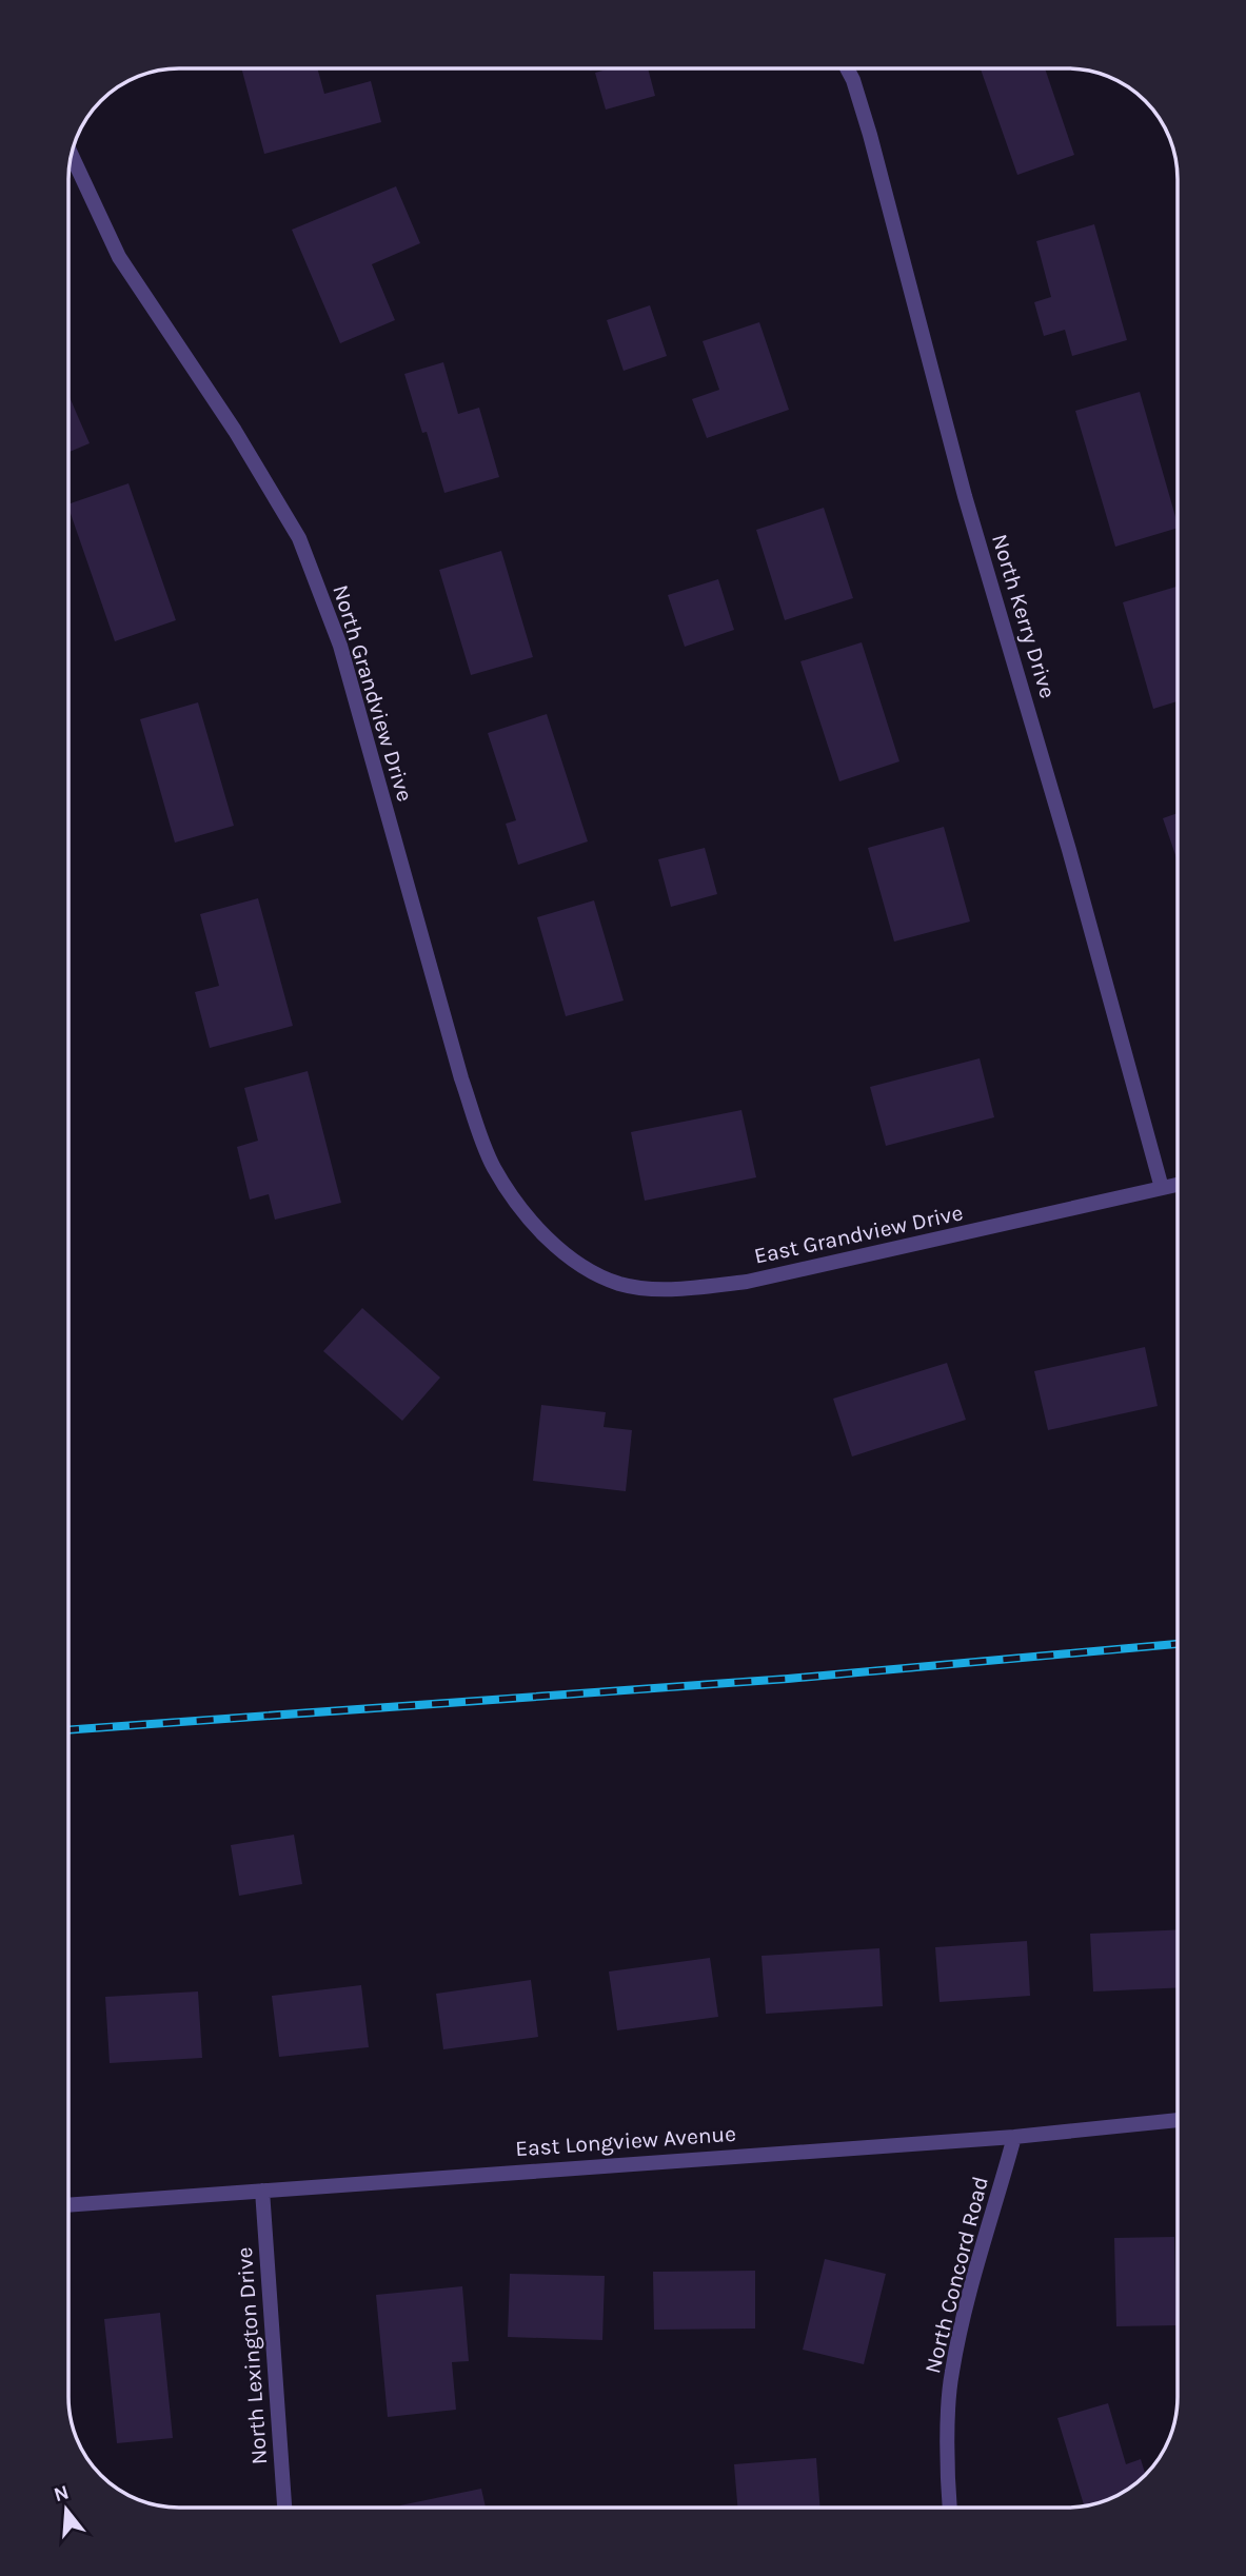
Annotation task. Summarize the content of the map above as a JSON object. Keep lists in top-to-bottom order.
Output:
{
  "streets": {
    "street": [
      "North Kerry Drive",
      "North Grandview Drive",
      "East Grandview Drive",
      "East Longview Avenue",
      "North Concord Road",
      "North Lexington Drive"
    ]
  },
  "crossings": [
    ["North Kerry Drive", "East Grandview Drive"],
    ["North Grandview Drive", "East Grandview Drive"],
    ["East Longview Avenue", "North Concord Road"],
    ["East Longview Avenue", "North Lexington Drive"]
  ],
  "north": "top"
}
